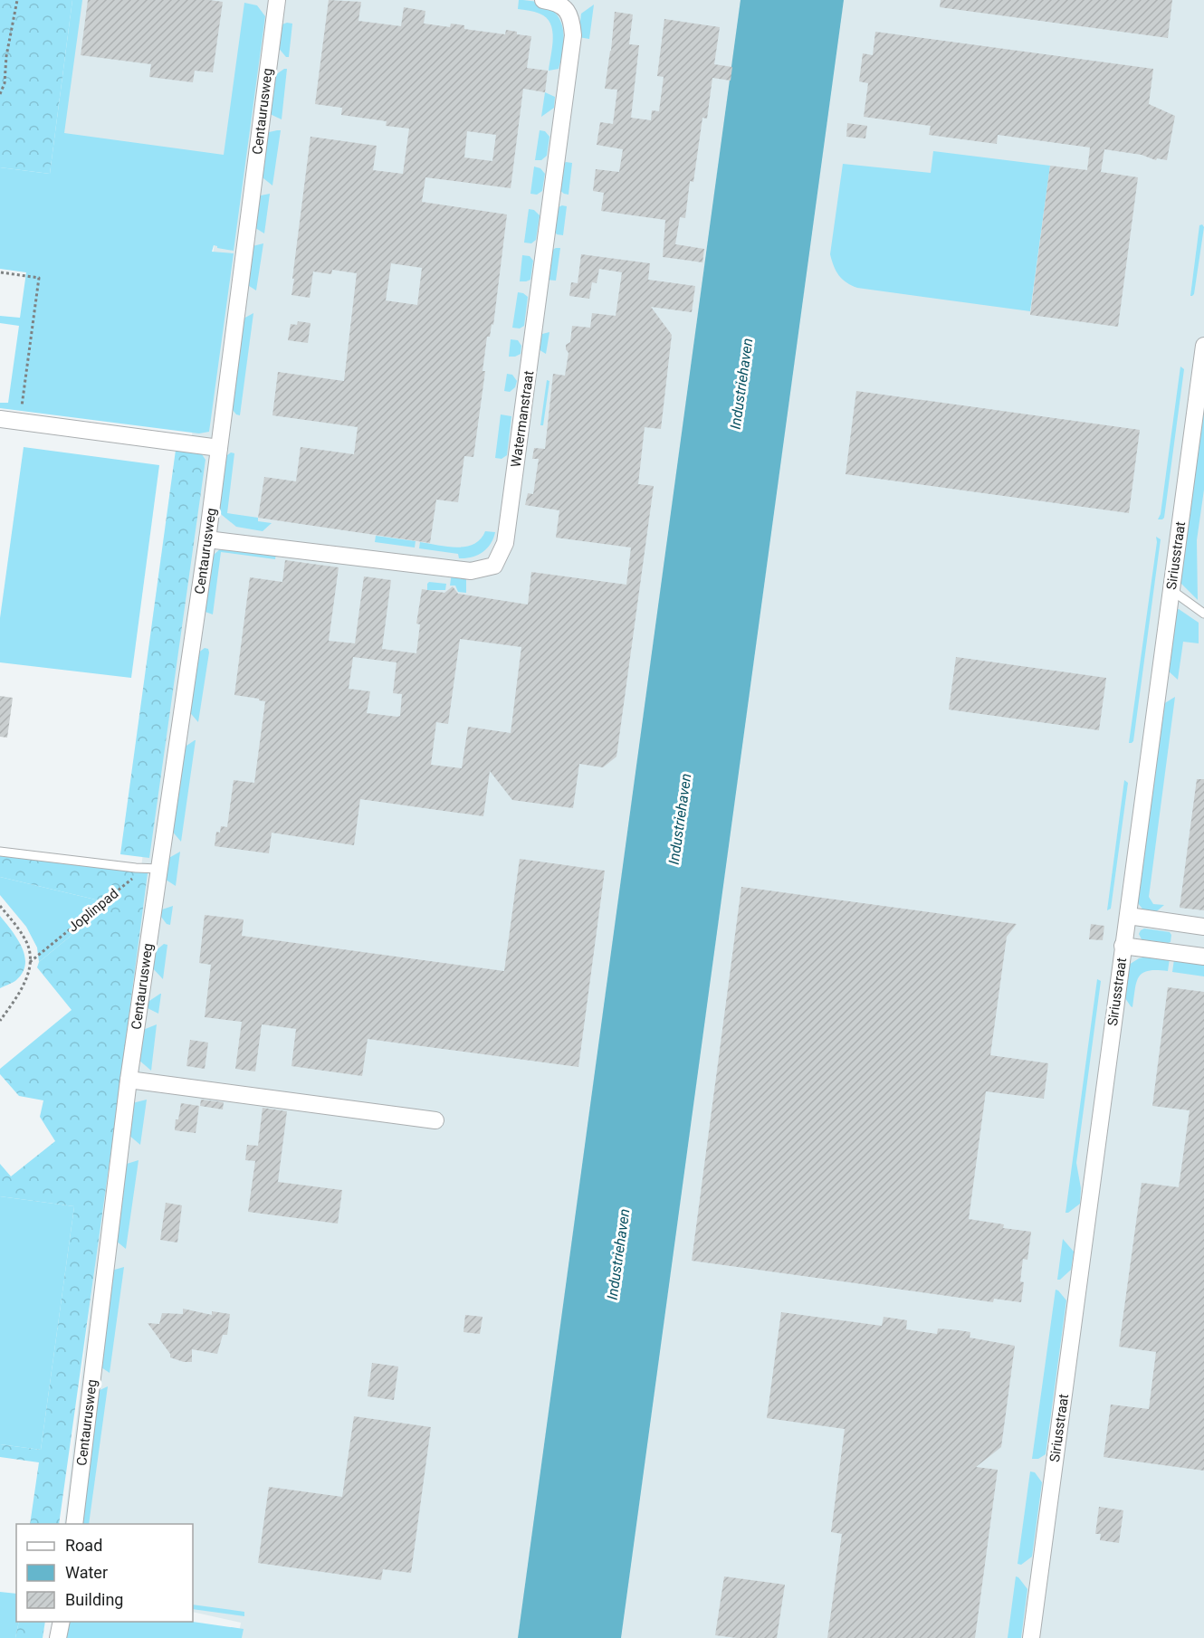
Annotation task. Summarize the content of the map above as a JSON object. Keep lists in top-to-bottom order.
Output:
{
  "streets": {
    "street": ["Centaurusweg", "Watermanstraat", "Siriusstraat"],
    "path": ["Joplinpad"]
  },
  "crossings": [
    ["Centaurusweg", "Watermanstraat"],
    ["Centaurusweg", "Joplinpad"]
  ],
  "water": ["Industriehaven"],
  "legend": ["Road", "Water", "Building"]
}
